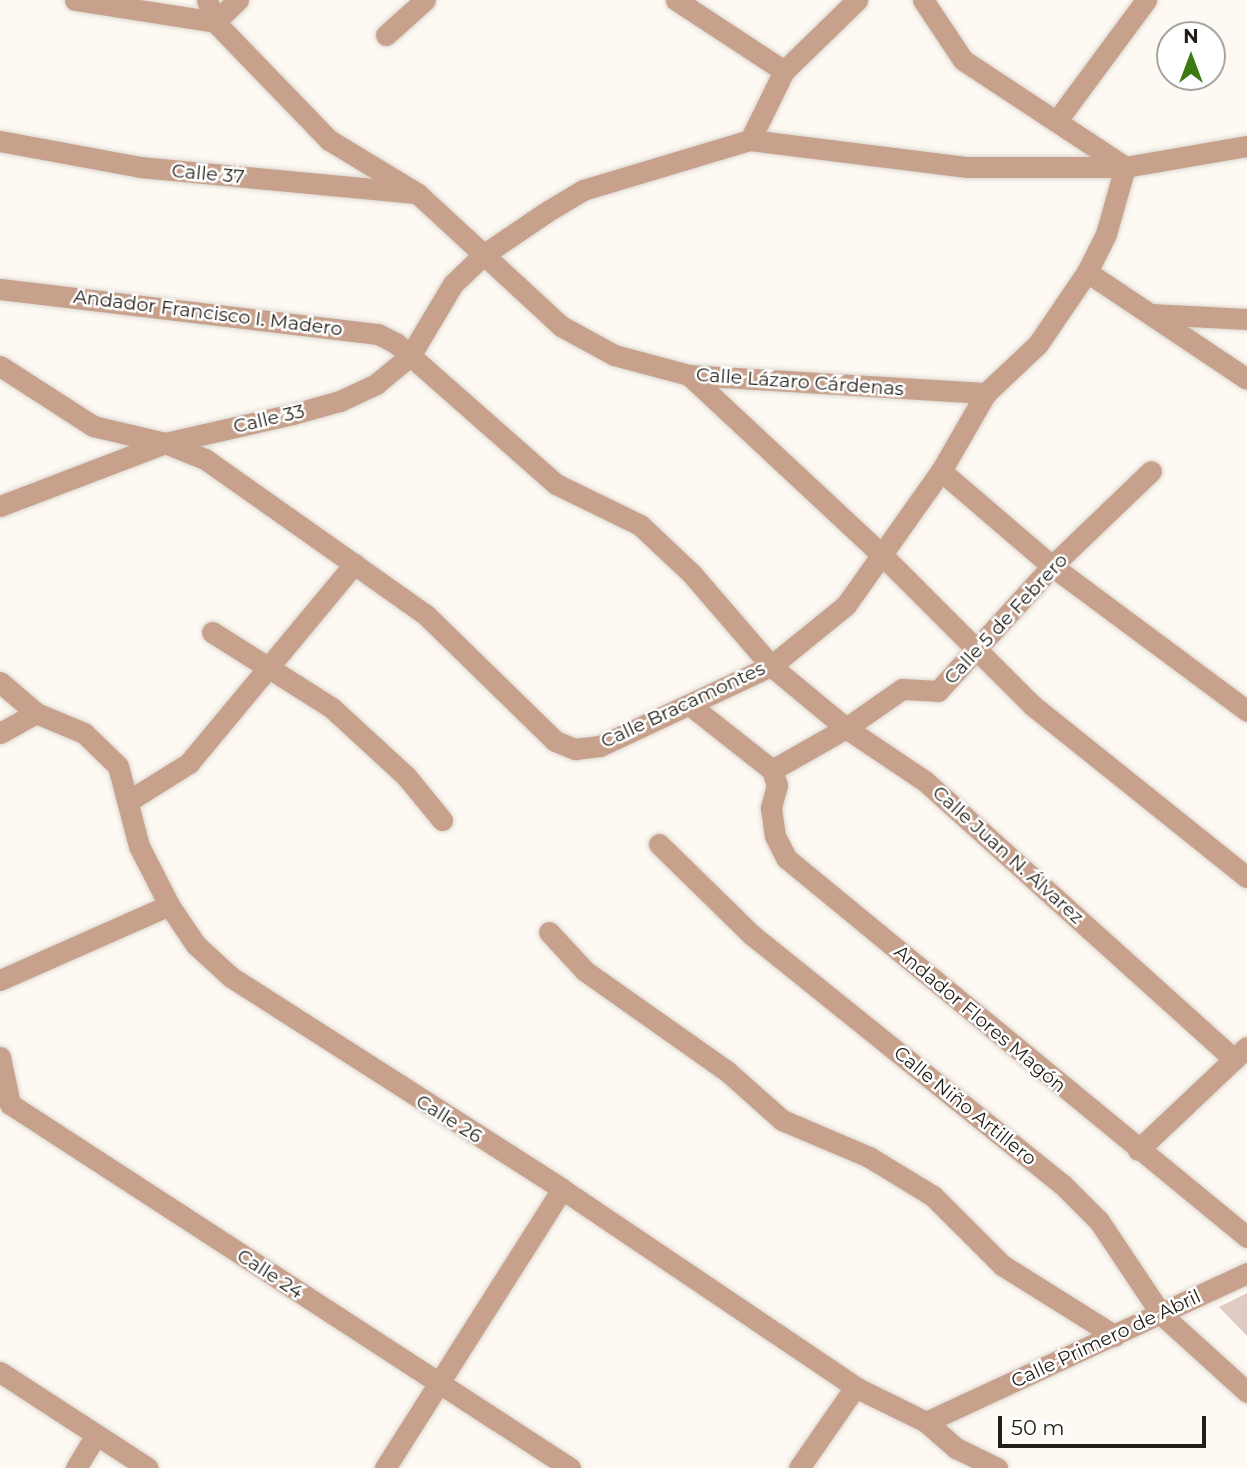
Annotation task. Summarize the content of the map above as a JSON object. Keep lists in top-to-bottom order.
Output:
{
  "streets": {
    "street": [
      "Calle 37",
      "Andador Francisco I. Madero",
      "Calle Lázaro Cárdenas",
      "Calle 33",
      "Calle 5 de Febrero",
      "Calle Bracamontes",
      "Calle Juan N. Álvarez",
      "Andador Flores Magón",
      "Calle Niño Artillero",
      "Calle 26",
      "Calle 24",
      "Calle Primero de Abril"
    ]
  },
  "crossings": [
    ["Calle 37", "Calle Lázaro Cárdenas"],
    ["Andador Francisco I. Madero", "Calle 33"],
    ["Andador Francisco I. Madero", "Calle Bracamontes"],
    ["Andador Francisco I. Madero", "Calle Juan N. Álvarez"],
    ["Calle Lázaro Cárdenas", "Calle 33"],
    ["Calle Lázaro Cárdenas", "Calle Bracamontes"],
    ["Calle 33", "Calle Bracamontes"],
    ["Calle 5 de Febrero", "Calle Juan N. Álvarez"],
    ["Calle 5 de Febrero", "Andador Flores Magón"],
    ["Calle Bracamontes", "Calle Juan N. Álvarez"],
    ["Calle Niño Artillero", "Calle Primero de Abril"],
    ["Calle 26", "Calle Primero de Abril"]
  ],
  "scale_bar": "50 m",
  "north": "top"
}
